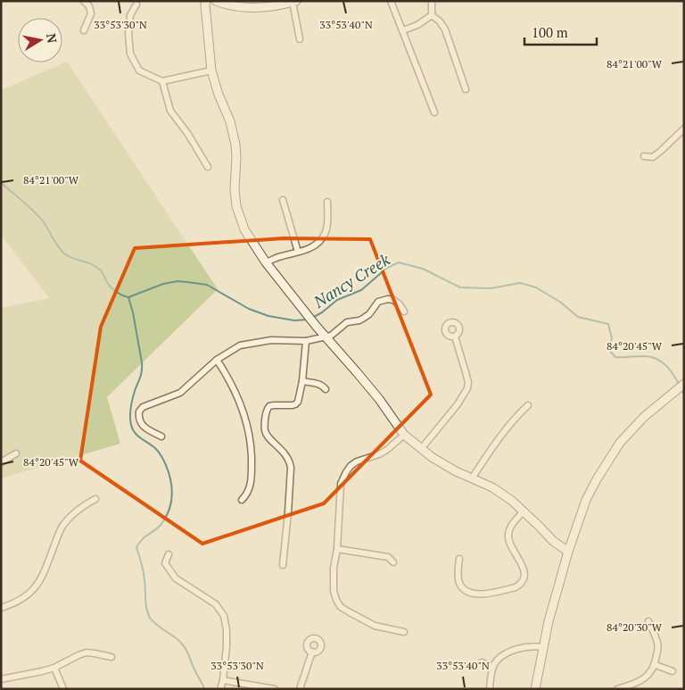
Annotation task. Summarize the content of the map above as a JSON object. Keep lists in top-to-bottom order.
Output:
{
  "water": ["Nancy Creek"],
  "scale_bar": "100 m",
  "north": "right",
  "coordinates": [
    "33°53'30\"N",
    "33°53'40\"N",
    "84°21'00\"W",
    "84°20'45\"W",
    "84°20'30\"W"
  ]
}
